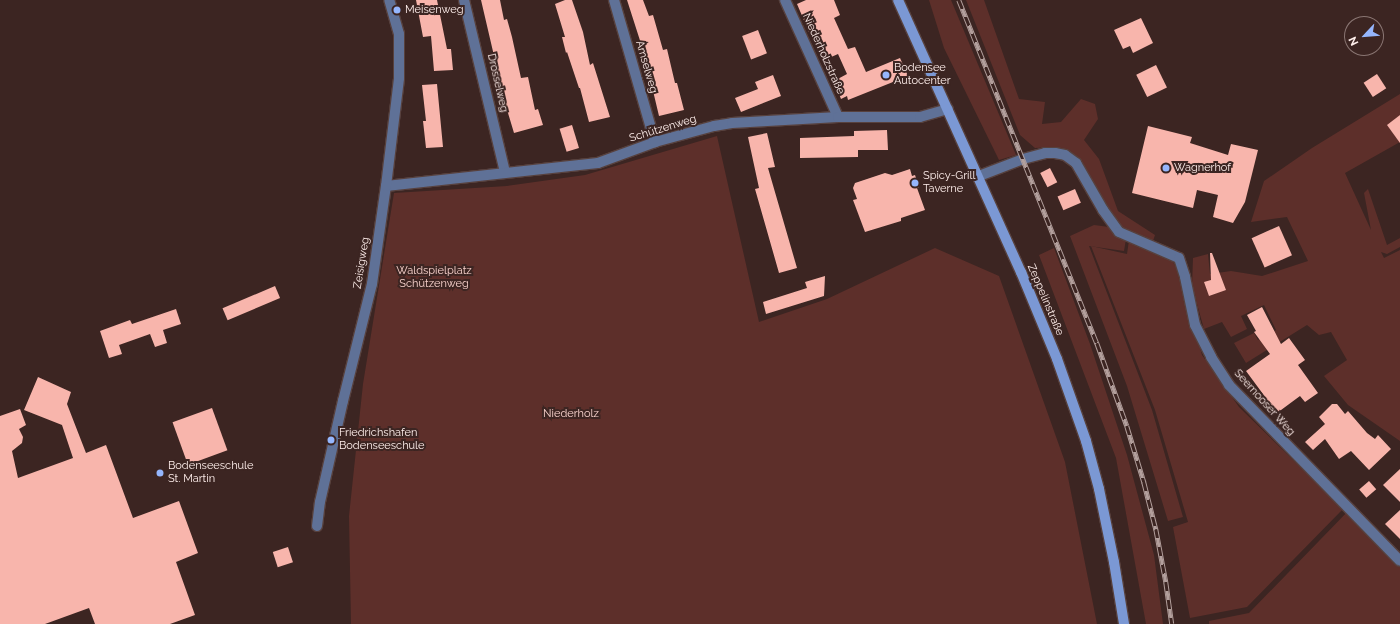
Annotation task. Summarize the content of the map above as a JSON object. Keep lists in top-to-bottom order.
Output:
{
  "streets": {
    "main road": ["Zeppelinstraße"],
    "street": [
      "Niederholzstraße",
      "Amselweg",
      "Drosselweg",
      "Schützenweg",
      "Zeisigweg",
      "Seemooser Weg"
    ]
  },
  "crossings": [
    ["Niederholzstraße", "Schützenweg"],
    ["Amselweg", "Schützenweg"],
    ["Drosselweg", "Schützenweg"],
    ["Schützenweg", "Zeisigweg"],
    ["Schützenweg", "Zeppelinstraße"],
    ["Zeppelinstraße", "Seemooser Weg"]
  ],
  "parks": ["Waldspielplatz Schützenweg", "Niederholz"],
  "places": [
    "Meisenweg",
    "Bodensee Autocenter",
    "Wagnerhof",
    "Spicy-Grill Taverne",
    "Friedrichshafen Bodenseeschule",
    "Bodenseeschule St. Martin"
  ],
  "north": "bottom left"
}
